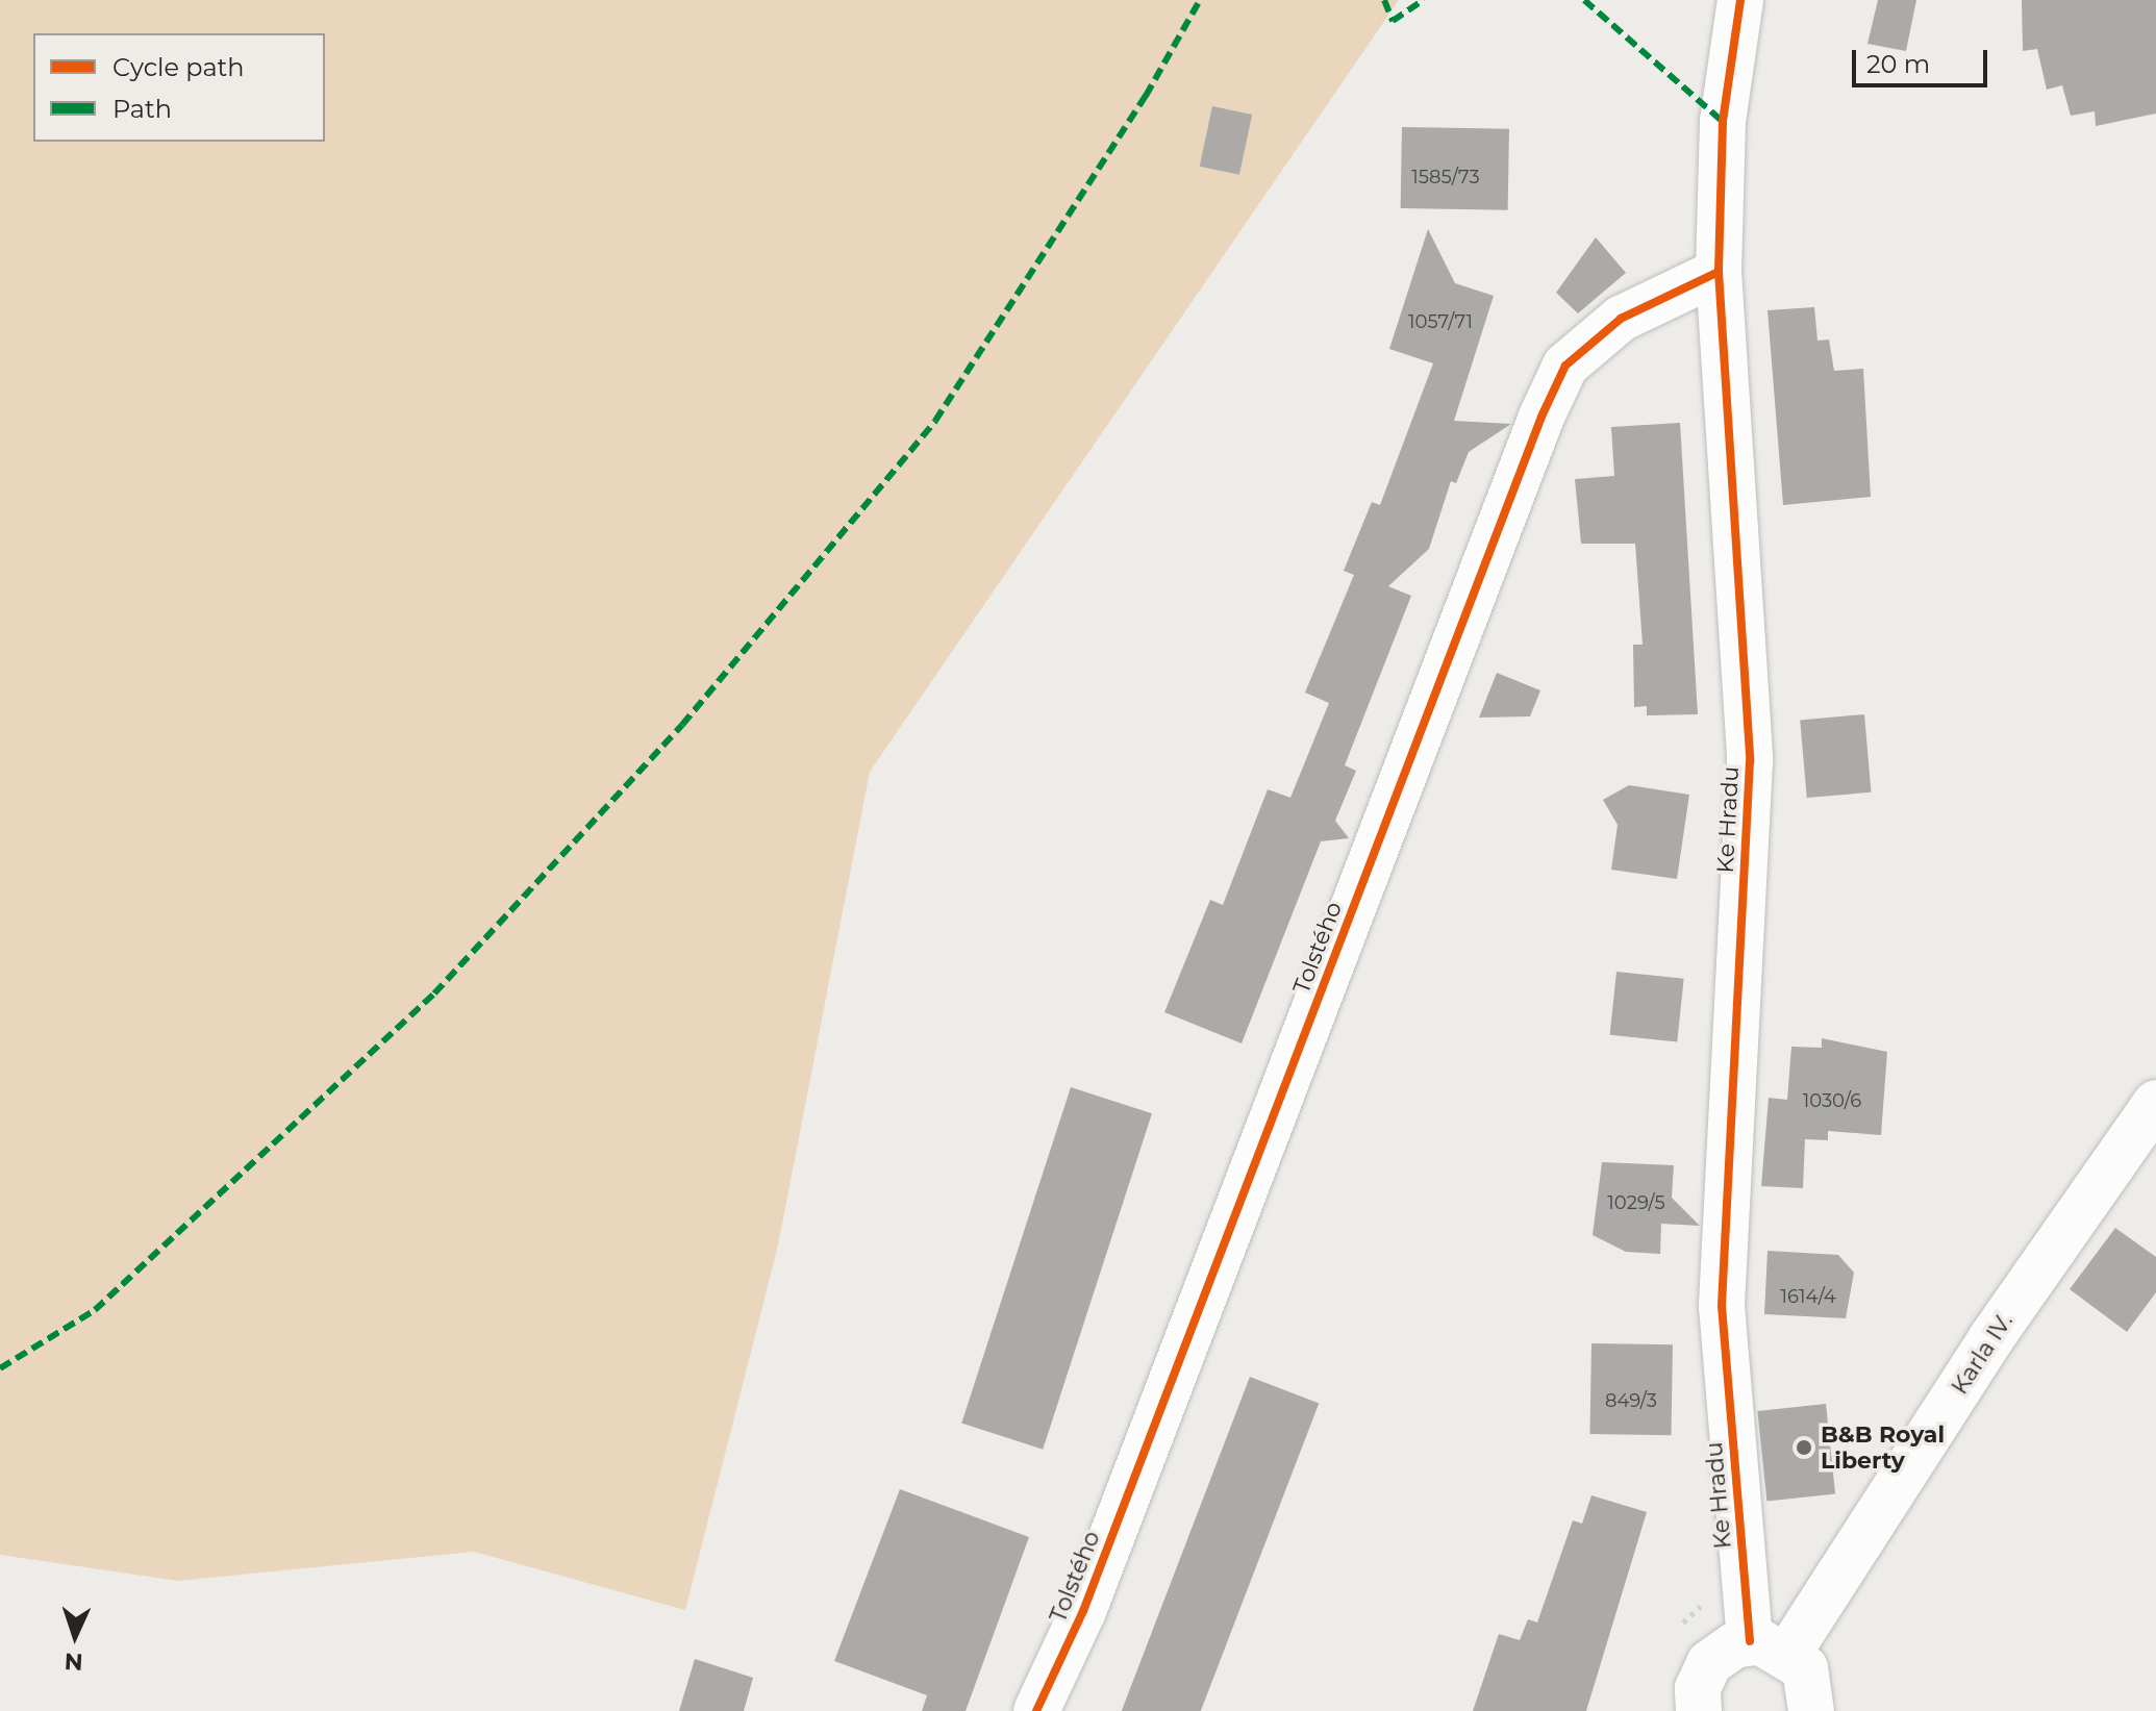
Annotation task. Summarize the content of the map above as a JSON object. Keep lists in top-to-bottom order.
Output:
{
  "streets": {
    "street": ["Ke Hradu", "Tolstého", "Karla IV."]
  },
  "crossings": [
    ["Ke Hradu", "Tolstého"],
    ["Ke Hradu", "Karla IV."]
  ],
  "places": ["B&B Royal Liberty"],
  "house_numbers": [
    "1585/73",
    "1057/71",
    "1030/6",
    "1029/5",
    "1614/4",
    "849/3"
  ],
  "legend": ["Cycle path", "Path"],
  "scale_bar": "20 m",
  "north": "bottom"
}
